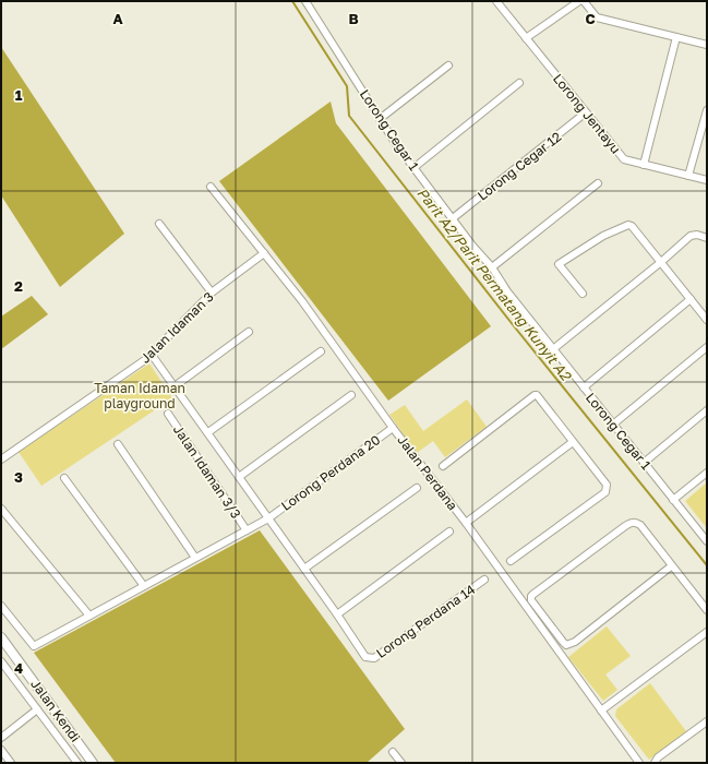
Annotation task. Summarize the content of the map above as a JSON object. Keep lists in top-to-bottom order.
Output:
{
  "streets": {
    "street": [
      "Lorong Jentayu",
      "Lorong Cegar 1",
      "Lorong Cegar 12",
      "Jalan Idaman 3",
      "Jalan Idaman 3/3",
      "Lorong Perdana 20",
      "Jalan Perdana",
      "Lorong Perdana 14",
      "Jalan Kendi"
    ]
  },
  "crossings": [
    ["Lorong Jentayu", "Lorong Cegar 12"],
    ["Lorong Cegar 1", "Lorong Cegar 12"],
    ["Jalan Idaman 3", "Jalan Perdana"],
    ["Jalan Idaman 3/3", "Lorong Perdana 20"],
    ["Lorong Perdana 20", "Jalan Perdana"]
  ],
  "water": ["Parit A2/Parit Permatang Kunyit A2"],
  "parks": ["Taman Idaman playground"],
  "grid": {
    "columns": ["A", "B", "C"],
    "rows": [
      "1",
      "2",
      "3",
      "4"
    ]
  }
}
